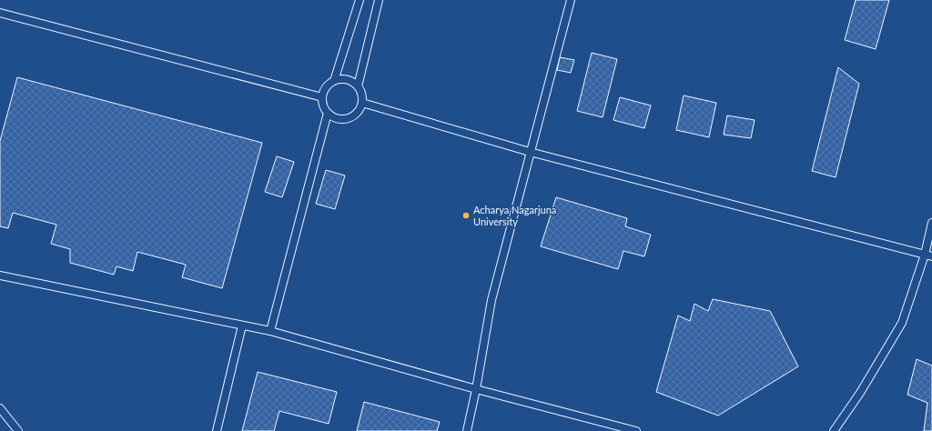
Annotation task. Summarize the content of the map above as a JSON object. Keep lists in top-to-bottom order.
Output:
{
  "places": ["Acharya Nagarjuna University"]
}
